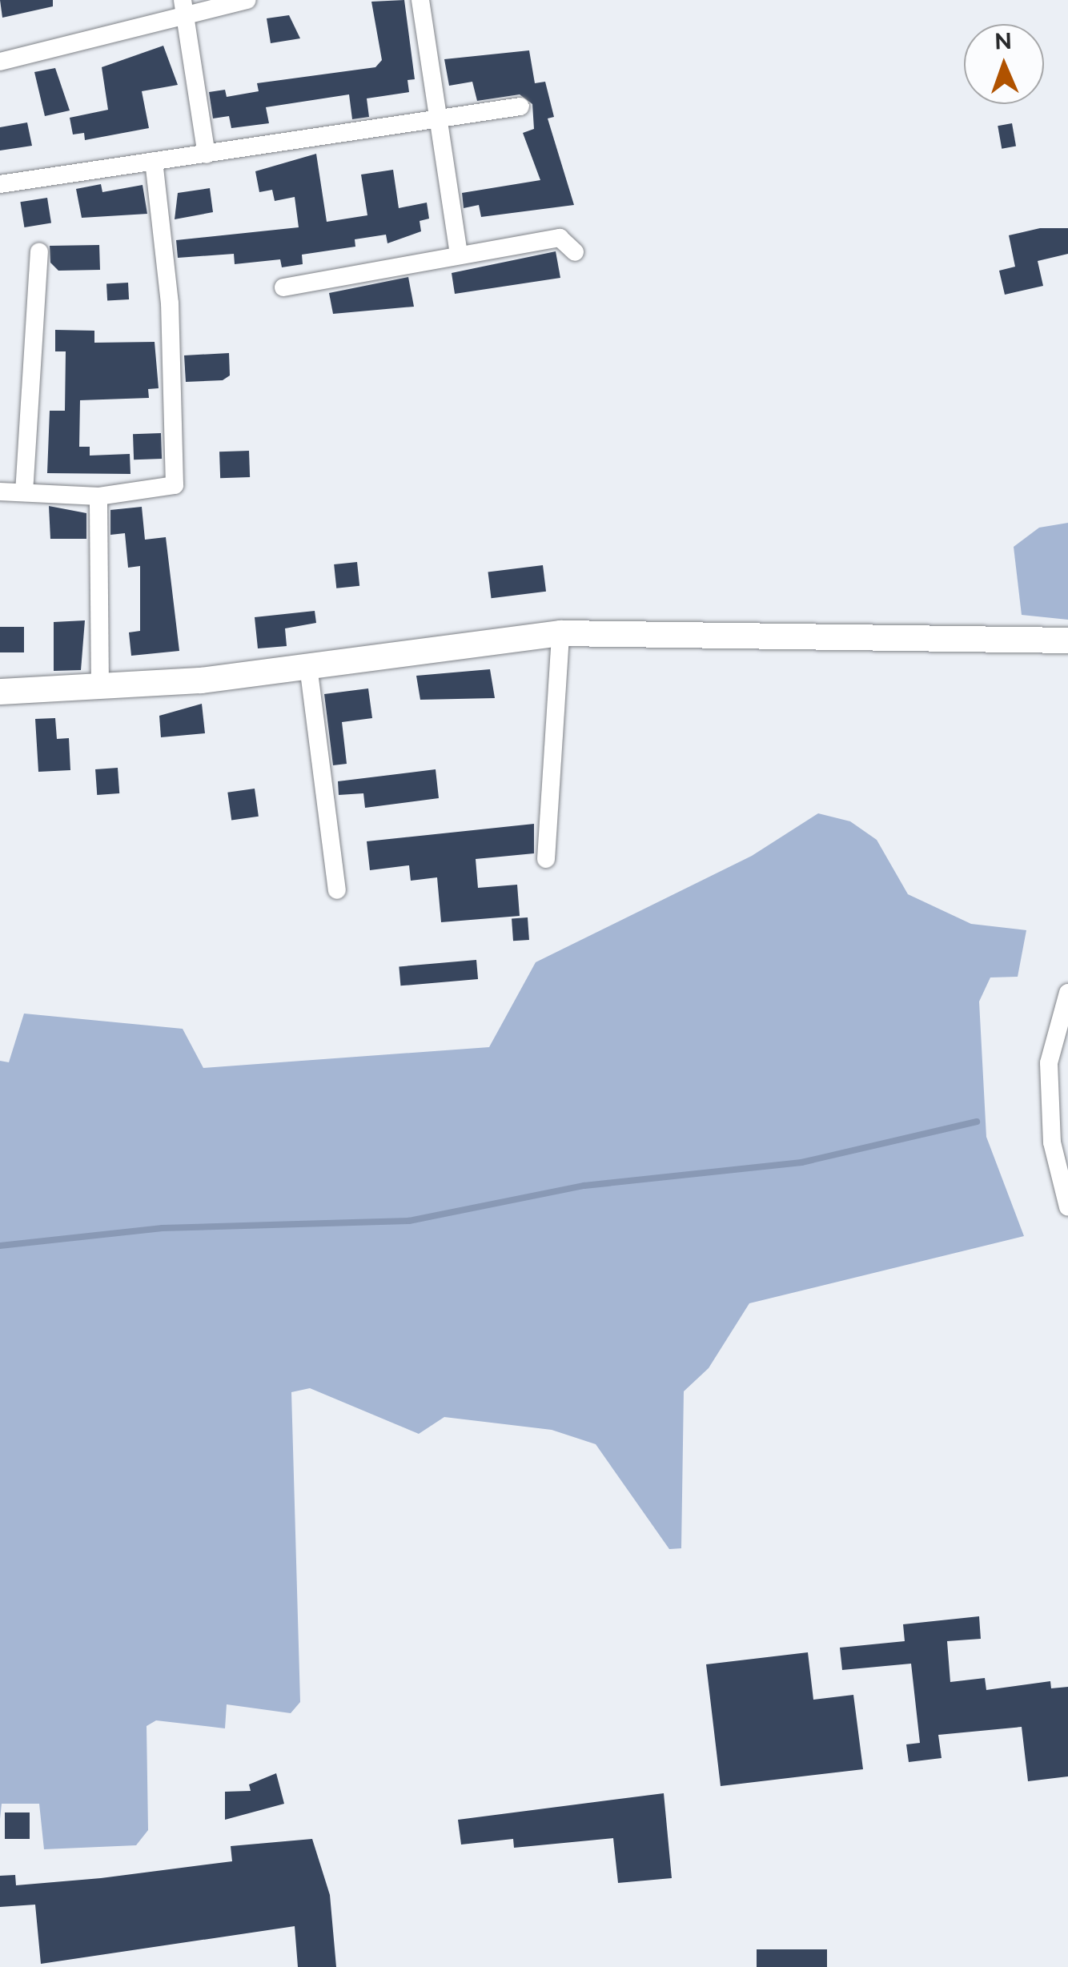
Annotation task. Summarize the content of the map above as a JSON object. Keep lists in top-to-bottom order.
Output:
{
  "north": "top"
}
